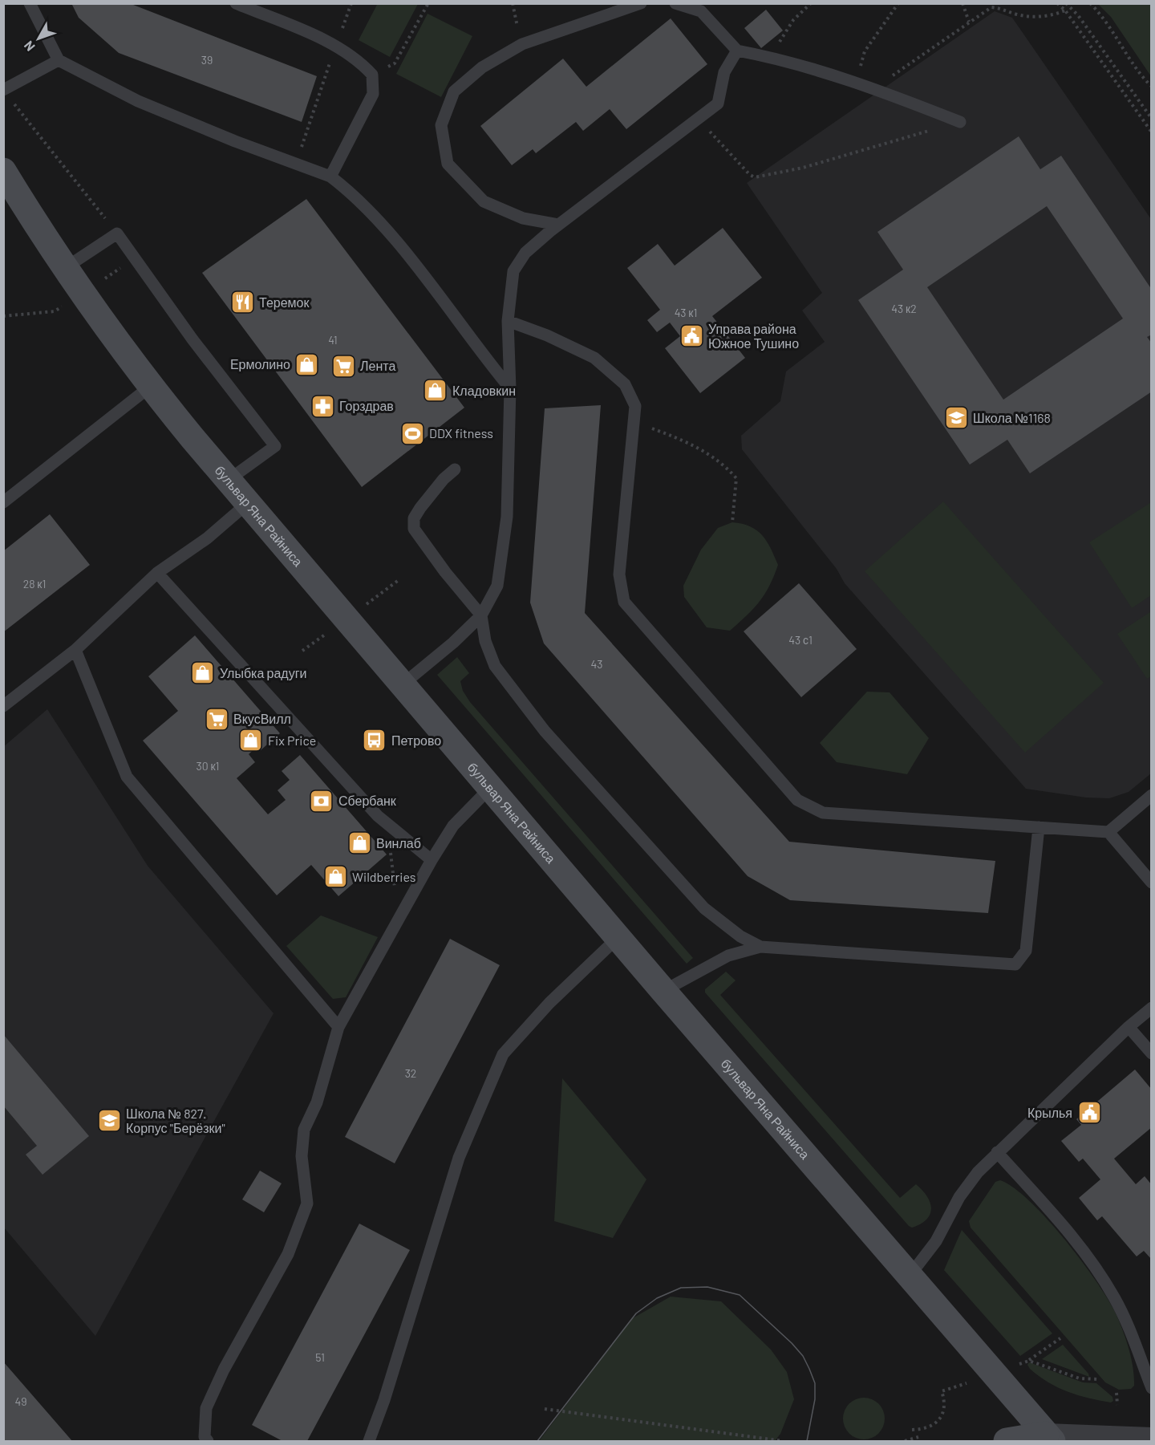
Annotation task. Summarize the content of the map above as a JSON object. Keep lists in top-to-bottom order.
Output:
{
  "streets": {
    "main road": ["бульвар Яна Райниса"]
  },
  "places": {
    "restaurant": ["Теремок"],
    "public building": ["Управа района Южное Тушино", "Крылья"],
    "shop": [
      "Ермолино",
      "Кладовкин",
      "Улыбка радуги",
      "Fix Price",
      "Винлаб",
      "Wildberries"
    ],
    "supermarket": ["Лента", "ВкусВилл"],
    "pharmacy": ["Горздрав"],
    "school or university": ["Школа №1168", "Школа № 827. Корпус \"Берёзки\""],
    "sports": ["DDX fitness"],
    "bus stop": ["Петрово"],
    "bank": ["Сбербанк"]
  },
  "house_numbers": [
    "39",
    "43 к2",
    "43 к1",
    "41",
    "28 к1",
    "43 с1",
    "43",
    "30 к1",
    "32",
    "51",
    "49"
  ],
  "north": "bottom left"
}
